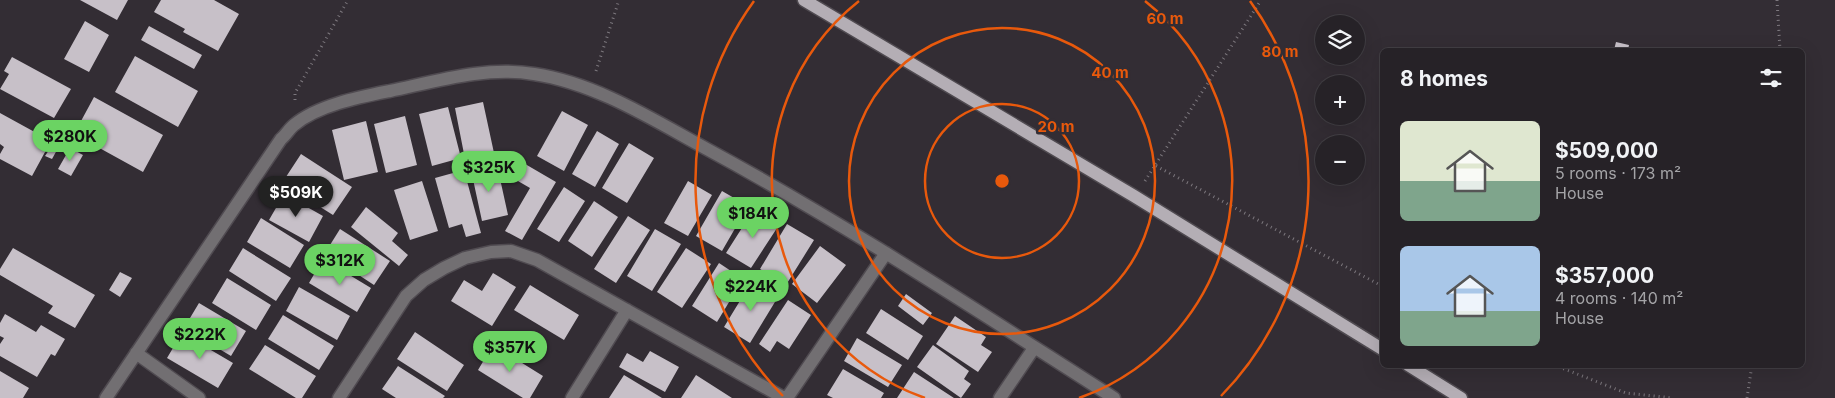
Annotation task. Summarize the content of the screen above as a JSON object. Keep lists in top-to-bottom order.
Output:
{
  "page": {
    "map_buttons": ["+", "−"],
    "heading": "8 homes",
    "list": [
      {
        "name": "$509,000",
        "note": "5 rooms · 173 m² · House"
      },
      {
        "name": "$357,000",
        "note": "4 rooms · 140 m² · House"
      }
    ],
    "price": [
      "$280K",
      "$325K",
      "$509K",
      "$184K",
      "$312K",
      "$224K",
      "$222K",
      "$357K"
    ]
  },
  "rings": [
    "60 m",
    "80 m",
    "40 m",
    "20 m"
  ]
}
